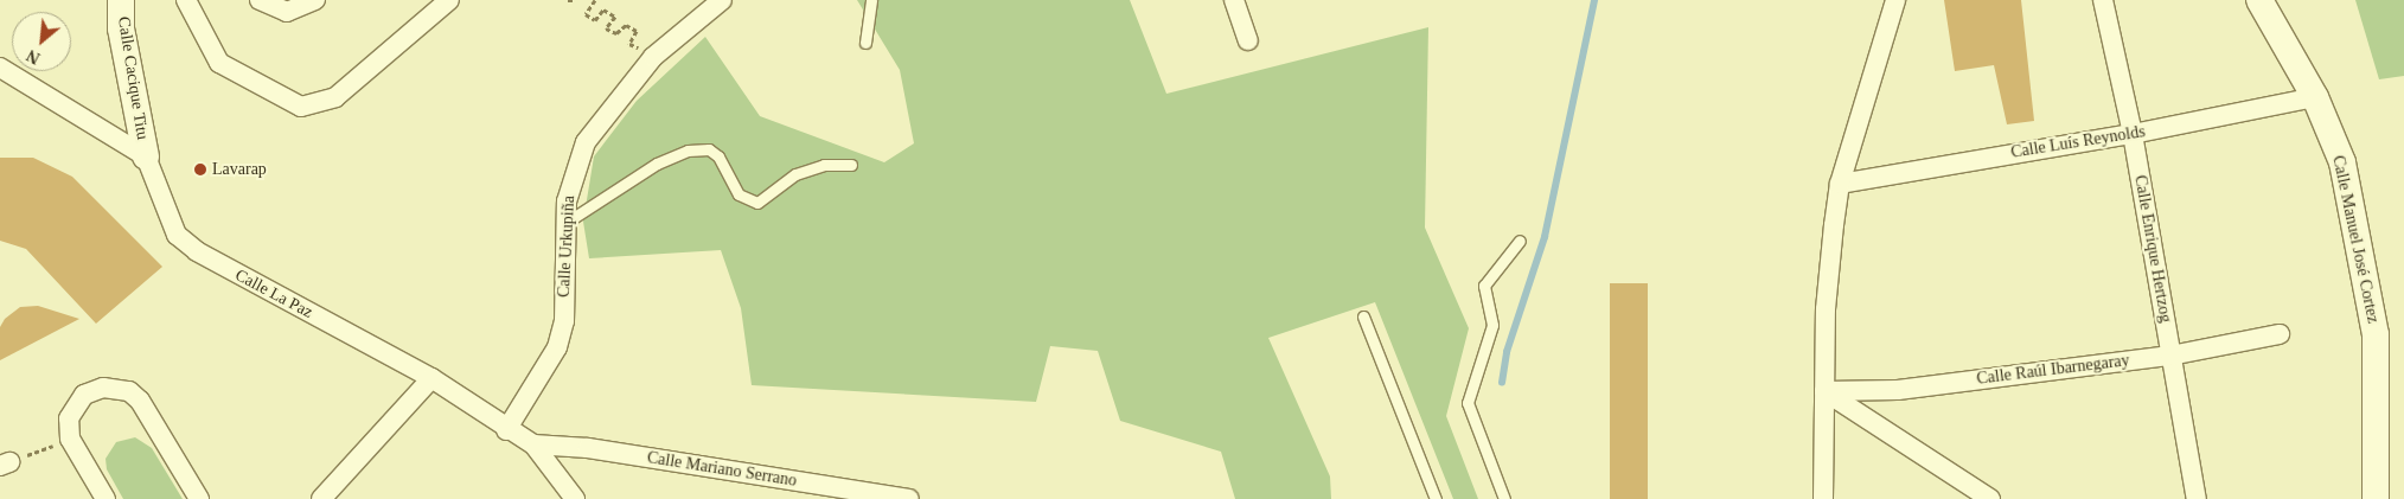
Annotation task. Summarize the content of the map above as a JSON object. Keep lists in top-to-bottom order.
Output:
{
  "streets": {
    "street": [
      "Calle Cacique Titu",
      "Calle Luís Reynolds",
      "Calle Manuel José Cortez",
      "Calle Urkupiña",
      "Calle Enrique Hertzog",
      "Calle La Paz",
      "Calle Raúl Ibarnegaray",
      "Calle Mariano Serrano"
    ]
  },
  "crossings": [
    ["Calle Cacique Titu", "Calle La Paz"],
    ["Calle Luís Reynolds", "Calle Manuel José Cortez"],
    ["Calle Luís Reynolds", "Calle Enrique Hertzog"],
    ["Calle Urkupiña", "Calle La Paz"],
    ["Calle Enrique Hertzog", "Calle Raúl Ibarnegaray"],
    ["Calle La Paz", "Calle Mariano Serrano"]
  ],
  "places": ["Lavarap"],
  "north": "bottom left"
}
